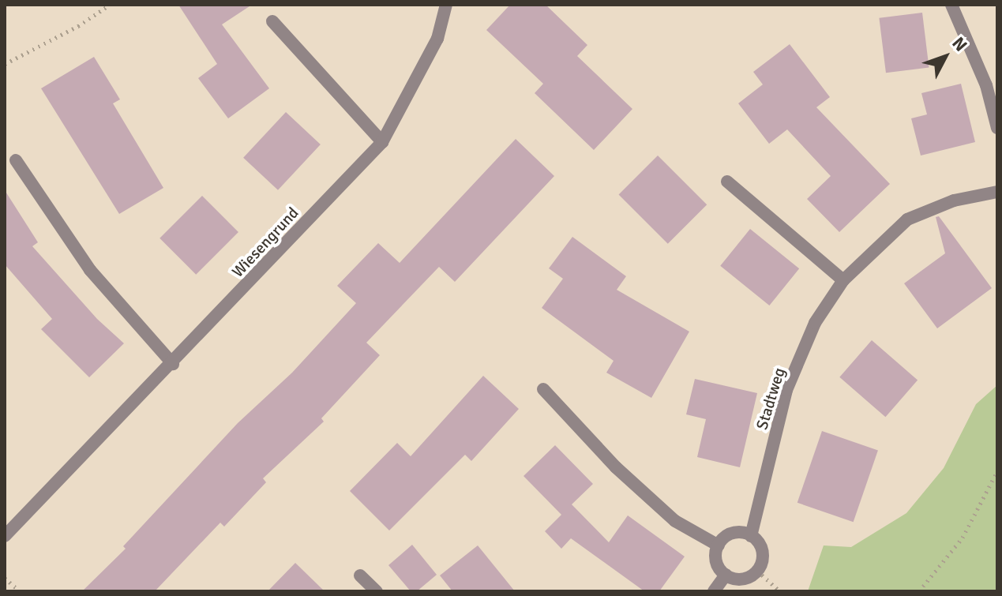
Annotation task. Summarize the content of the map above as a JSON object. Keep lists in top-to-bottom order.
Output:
{
  "streets": {
    "street": ["Wiesengrund", "Stadtweg"]
  },
  "north": "top right"
}
